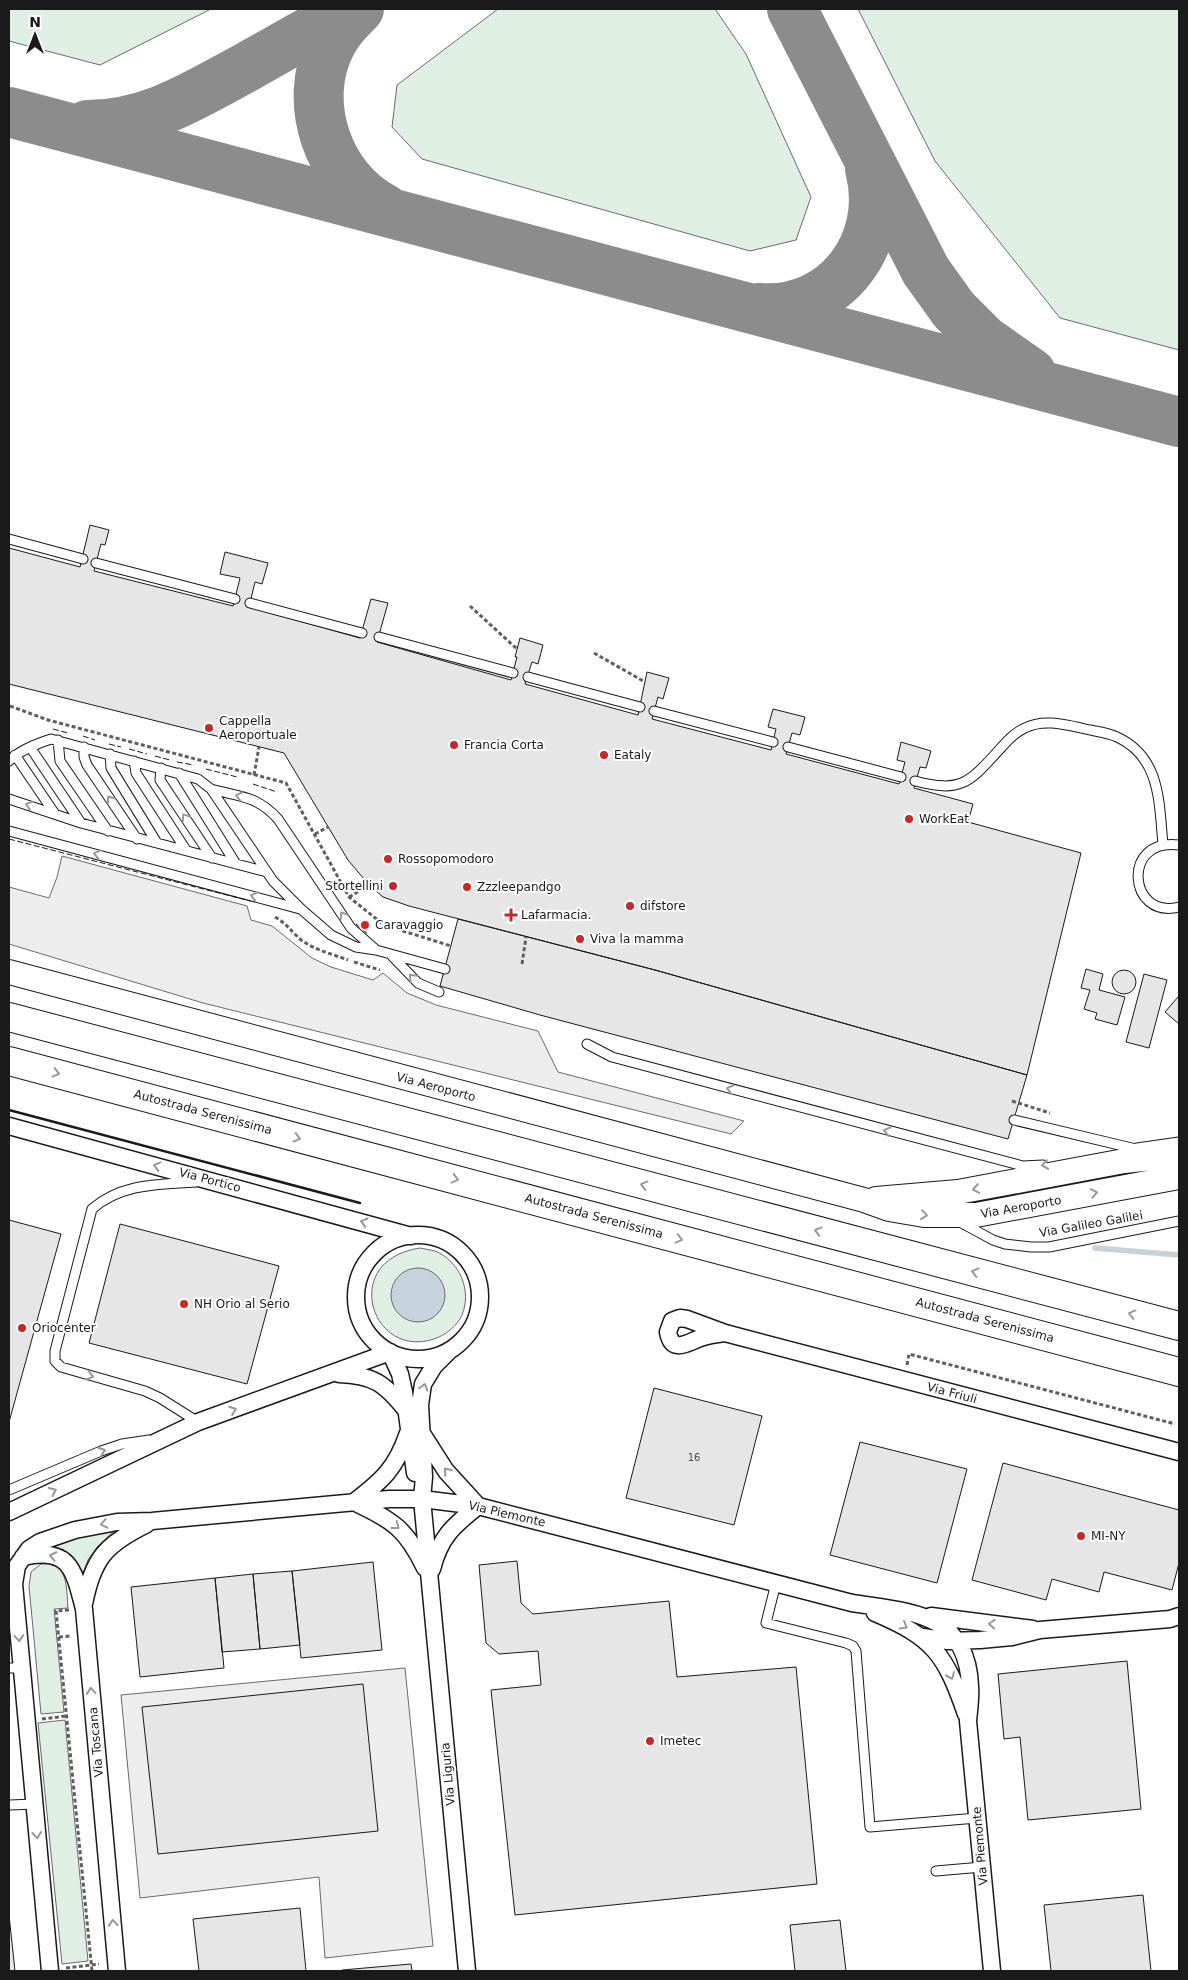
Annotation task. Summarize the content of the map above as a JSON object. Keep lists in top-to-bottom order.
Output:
{
  "streets": {
    "highway": ["Autostrada Serenissima"],
    "main road": ["Via Aeroporto"],
    "street": [
      "Via Portico",
      "Via Friuli",
      "Via Piemonte",
      "Via Toscana",
      "Via Liguria"
    ],
    "lane": ["Via Galileo Galilei"]
  },
  "crossings": [
    ["Via Aeroporto", "Via Galileo Galilei"],
    ["Via Portico", "Via Liguria"],
    ["Via Piemonte", "Via Toscana"],
    ["Via Piemonte", "Via Liguria"]
  ],
  "one_way": ["Via Portico"],
  "places": {
    "other": [
      "Cappella Aeroportuale",
      "Francia Corta",
      "Eataly",
      "WorkEat",
      "Rossopomodoro",
      "Stortellini",
      "Zzzleepandgo",
      "difstore",
      "Caravaggio",
      "Viva la mamma",
      "NH Orio al Serio",
      "Oriocenter",
      "MI-NY",
      "Imetec"
    ],
    "health": ["Lafarmacia."]
  },
  "house_numbers": ["16"],
  "north": "top"
}
